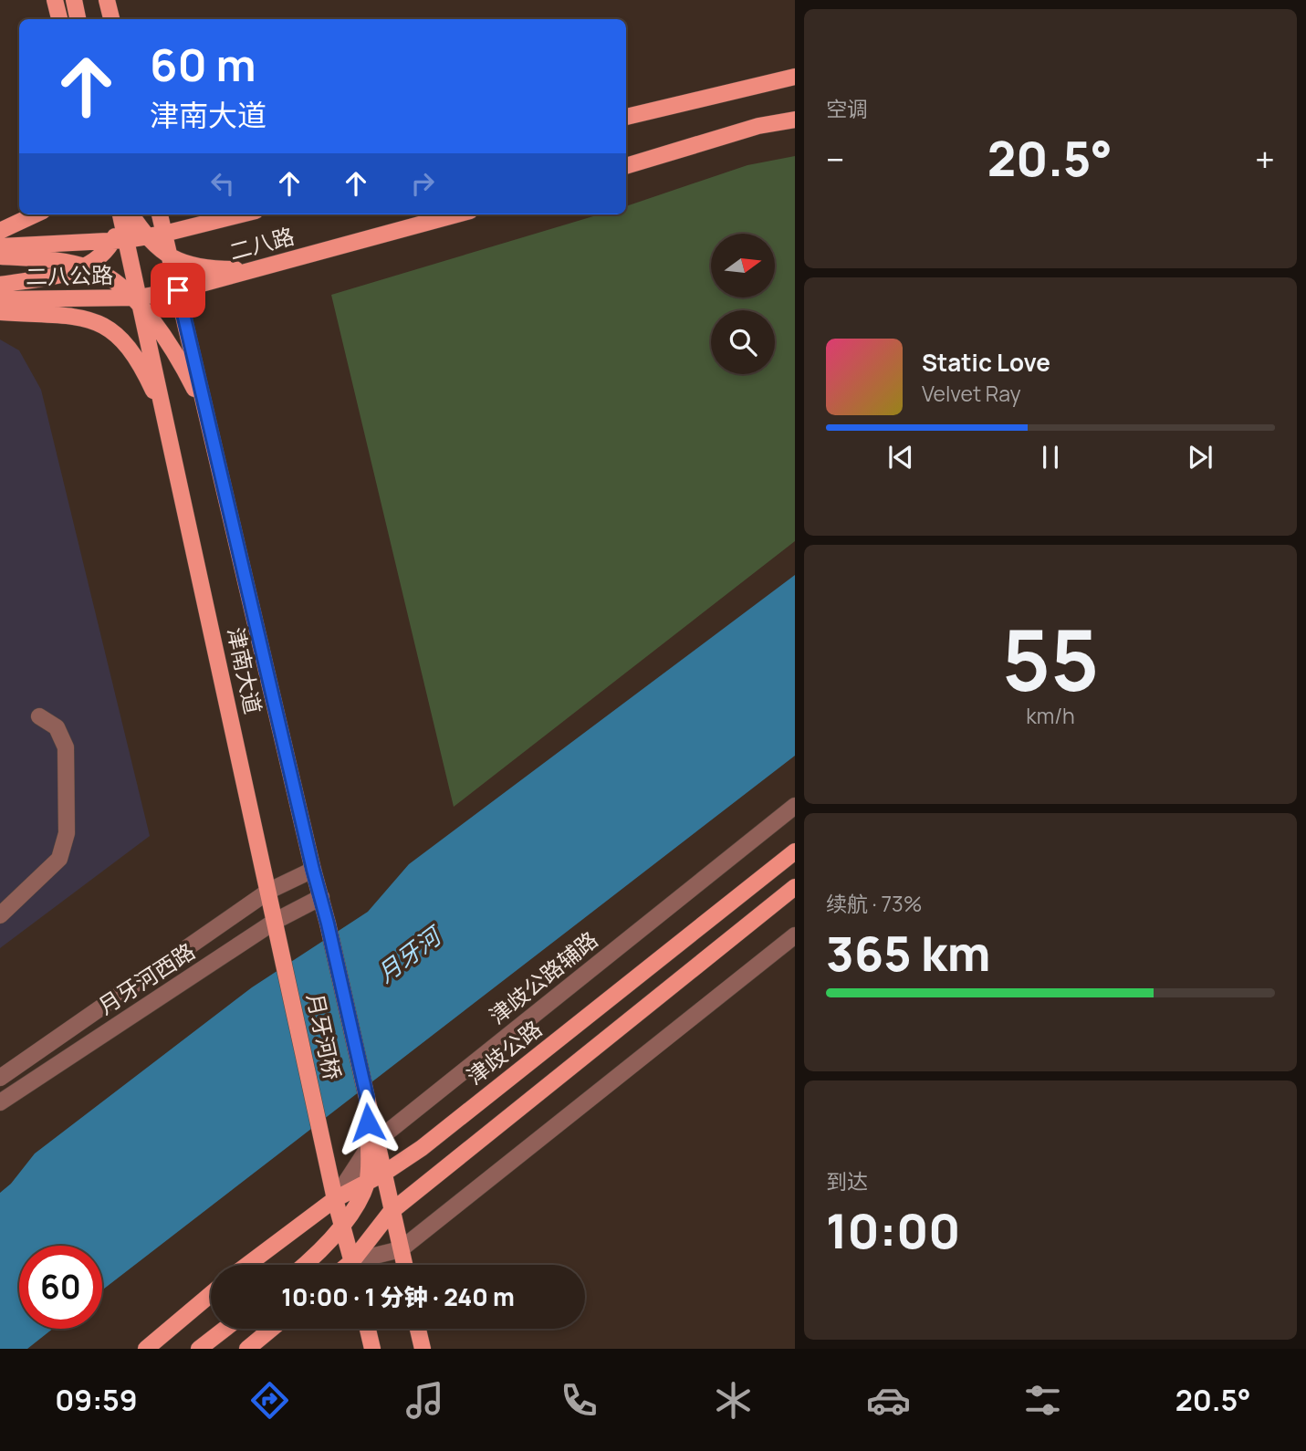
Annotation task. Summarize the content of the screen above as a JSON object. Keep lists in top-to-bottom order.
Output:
{
  "streets": {
    "main road": [
      "二八路",
      "二八公路",
      "津南大道",
      "月牙河桥",
      "津歧公路"
    ],
    "street": ["津歧公路辅路", "月牙河西路"]
  },
  "crossings": [
    ["二八路", "二八公路"],
    ["二八路", "津南大道"],
    ["二八公路", "津南大道"],
    ["津南大道", "月牙河西路"],
    ["津南大道", "月牙河桥"],
    ["津歧公路辅路", "月牙河桥"],
    ["津歧公路辅路", "津歧公路"],
    ["月牙河桥", "津歧公路"]
  ],
  "water": ["月牙河"],
  "north": "right",
  "page": {
    "tile": [
      "空调",
      ["55", "km/h"],
      ["续航 · 73%", "365 km"],
      ["到达", "10:00"]
    ],
    "turn": ["60 m", "津南大道"],
    "heat": ["−", "20.5°", "+"],
    "song": ["Static Love", "Velvet Ray"],
    "limit": "60",
    "trip": "10:00 · 1 分钟 · 240 m",
    "tabs": ["09:59", "20.5°"]
  }
}
